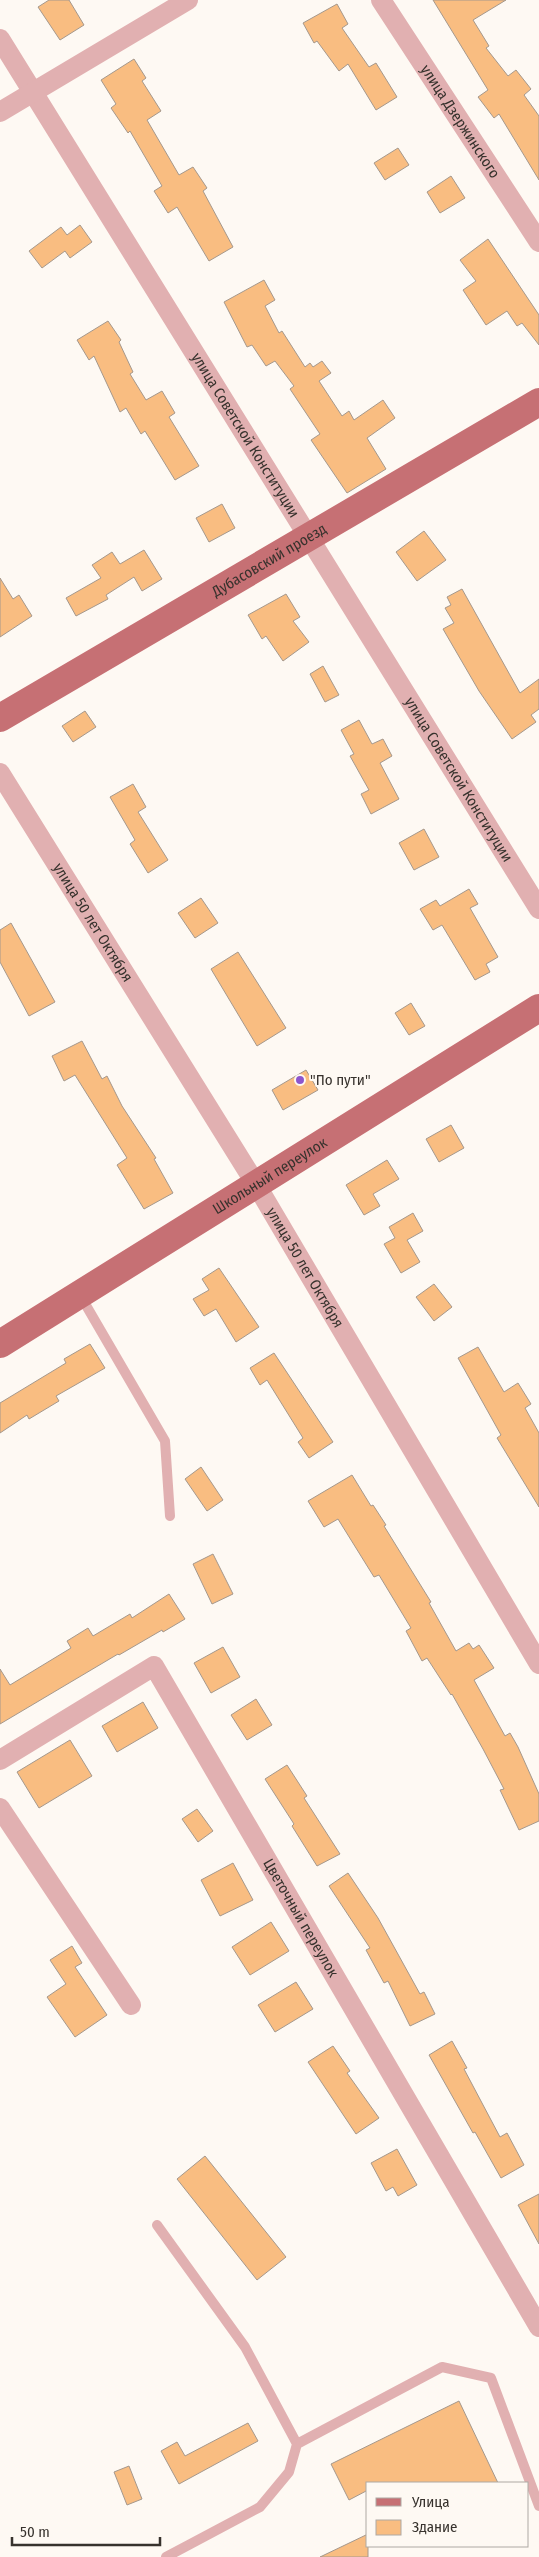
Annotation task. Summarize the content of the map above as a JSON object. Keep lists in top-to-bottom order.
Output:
{
  "streets": {
    "main road": ["Дубасовский проезд", "Школьный переулок"],
    "street": [
      "улица Дзержинского",
      "улица Советской Конституции",
      "улица 50 лет Октября",
      "Цветочный переулок"
    ]
  },
  "crossings": [
    ["улица Советской Конституции", "Дубасовский проезд"],
    ["улица 50 лет Октября", "Школьный переулок"]
  ],
  "places": ["\"По пути\""],
  "legend": ["Улица", "Здание"],
  "scale_bar": "50 m"
}
